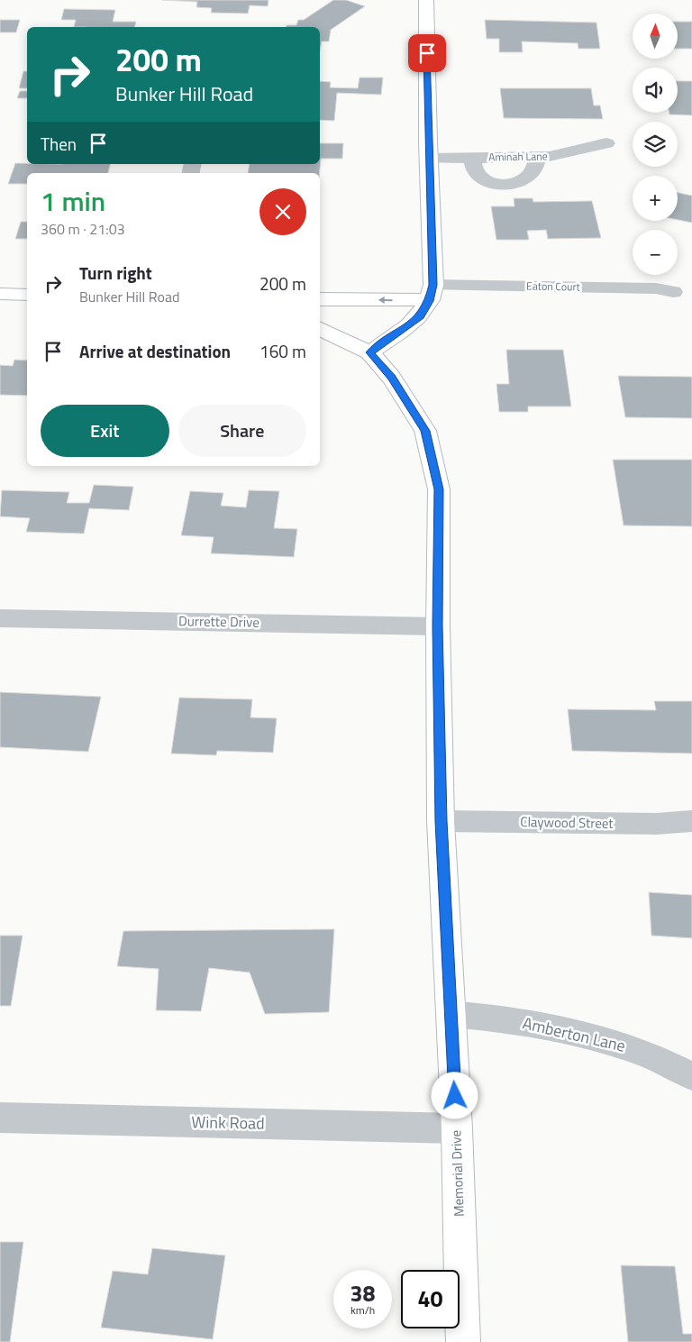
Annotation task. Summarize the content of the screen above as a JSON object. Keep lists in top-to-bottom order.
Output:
{
  "streets": {
    "street": [
      "Aminah Lane",
      "Eaton Court",
      "Durrette Drive",
      "Claywood Street",
      "Amberton Lane",
      "Wink Road",
      "Memorial Drive"
    ]
  },
  "crossings": [
    ["Durrette Drive", "Memorial Drive"],
    ["Claywood Street", "Memorial Drive"],
    ["Amberton Lane", "Memorial Drive"],
    ["Wink Road", "Memorial Drive"]
  ],
  "north": "top",
  "page": {
    "map_buttons": ["+", "−"],
    "turn": ["200 m", "Bunker Hill Road"],
    "then": "Then",
    "heading": ["1 min", "360 m · 21:03"],
    "list": [
      {
        "name": "Turn right",
        "note": "Bunker Hill Road",
        "value": "200 m"
      },
      {
        "name": "Arrive at destination",
        "value": "160 m"
      }
    ],
    "buttons": ["Exit", "Share"],
    "speed": "38 km/h",
    "limit": "40"
  }
}
